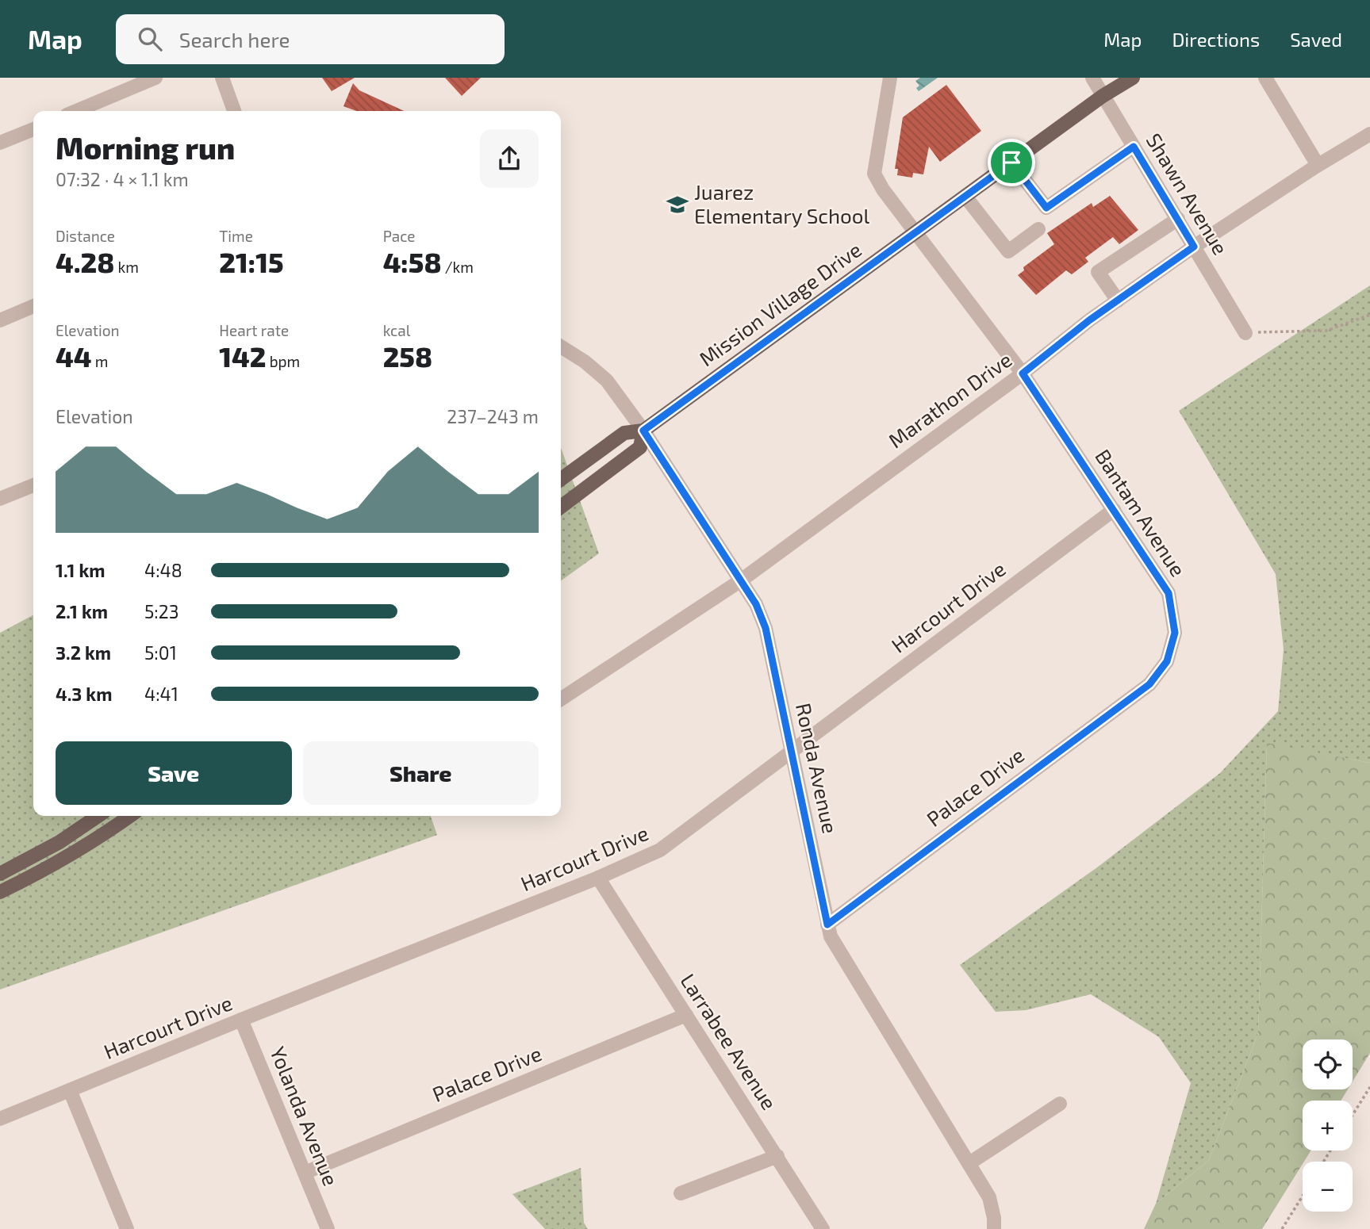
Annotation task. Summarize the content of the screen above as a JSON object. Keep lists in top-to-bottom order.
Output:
{
  "streets": {
    "main road": ["Mission Village Drive"],
    "street": [
      "Shawn Avenue",
      "Marathon Drive",
      "Bantam Avenue",
      "Harcourt Drive",
      "Ronda Avenue",
      "Palace Drive",
      "Larrabee Avenue",
      "Yolanda Avenue"
    ]
  },
  "crossings": [
    ["Shawn Avenue", "Mission Village Drive"],
    ["Shawn Avenue", "Marathon Drive"],
    ["Mission Village Drive", "Bantam Avenue"],
    ["Mission Village Drive", "Ronda Avenue"],
    ["Marathon Drive", "Bantam Avenue"],
    ["Marathon Drive", "Ronda Avenue"],
    ["Bantam Avenue", "Harcourt Drive"],
    ["Bantam Avenue", "Palace Drive"],
    ["Harcourt Drive", "Ronda Avenue"],
    ["Harcourt Drive", "Larrabee Avenue"],
    ["Harcourt Drive", "Yolanda Avenue"],
    ["Ronda Avenue", "Palace Drive"],
    ["Palace Drive", "Larrabee Avenue"],
    ["Palace Drive", "Yolanda Avenue"]
  ],
  "places": {
    "school or university": ["Juarez Elementary School"]
  },
  "page": {
    "header": "Map",
    "search": "Search here",
    "nav": ["Map", "Directions", "Saved"],
    "heading": ["Morning run", "07:32 · 4 × 1.1 km"],
    "stats": [
      ["Distance", "4.28 km"],
      ["Time", "21:15"],
      ["Pace", "4:58 /km"],
      ["Elevation", "44 m"],
      ["Heart rate", "142 bpm"],
      ["kcal", "258"]
    ],
    "chart": ["Elevation", "237–243 m"],
    "list": [
      {
        "name": "1.1 km",
        "note": "4:48"
      },
      {
        "name": "2.1 km",
        "note": "5:23"
      },
      {
        "name": "3.2 km",
        "note": "5:01"
      },
      {
        "name": "4.3 km",
        "note": "4:41"
      }
    ],
    "buttons": ["Save", "Share"],
    "map_buttons": ["+", "−"]
  }
}
